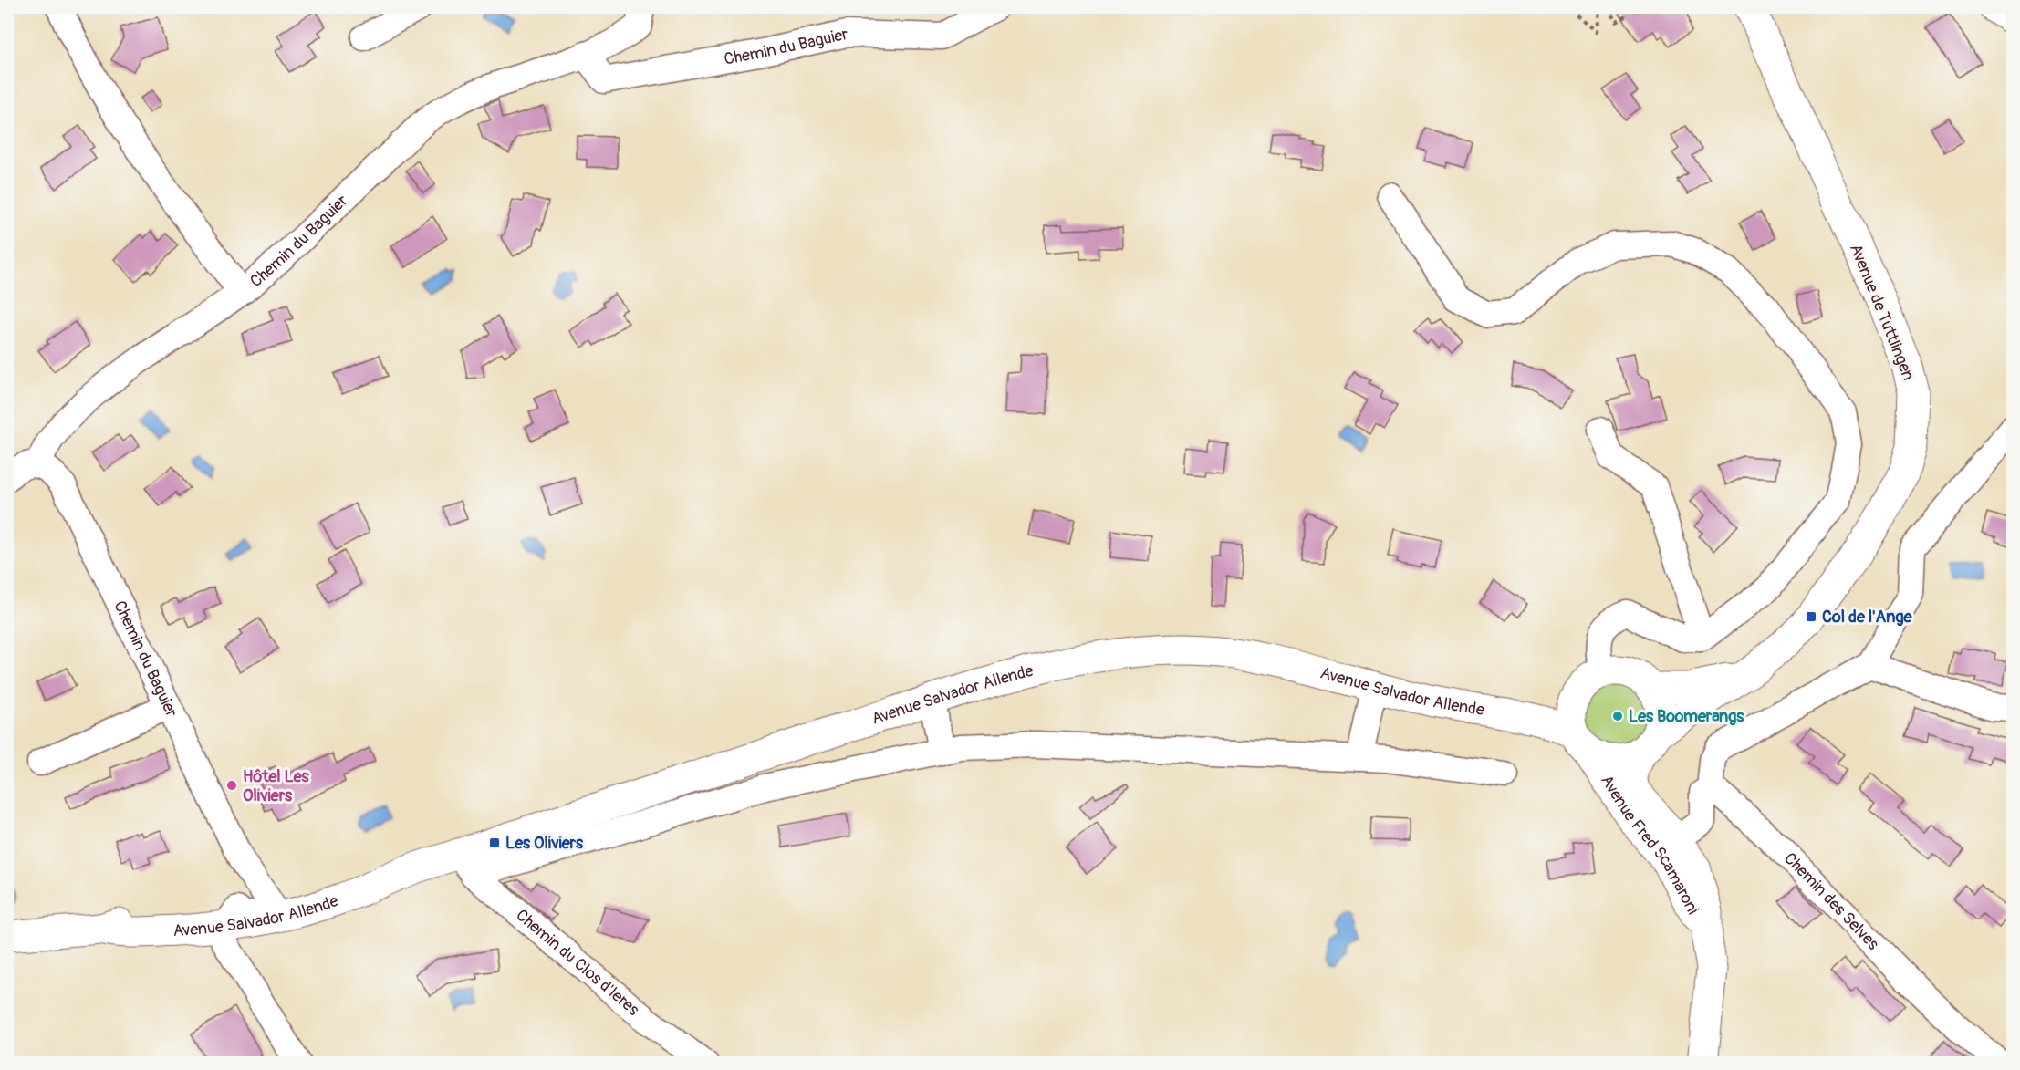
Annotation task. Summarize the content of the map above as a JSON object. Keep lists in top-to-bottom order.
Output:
{
  "streets": {
    "main road": ["Avenue de Tuttlingen", "Avenue Salvador Allende", "Avenue Fred Scamaroni"],
    "street": ["Chemin du Baguier", "Chemin des Selves", "Chemin du Clos d'Ieres"]
  },
  "crossings": [
    ["Chemin du Baguier", "Avenue Salvador Allende"],
    ["Avenue de Tuttlingen", "Avenue Salvador Allende"],
    ["Avenue de Tuttlingen", "Avenue Fred Scamaroni"],
    ["Avenue Salvador Allende", "Avenue Fred Scamaroni"],
    ["Avenue Salvador Allende", "Chemin du Clos d'Ieres"]
  ],
  "places": {
    "transit": ["Col de l'Ange", "Les Oliviers"],
    "other": ["Les Boomerangs", "Hôtel Les Oliviers"]
  }
}
